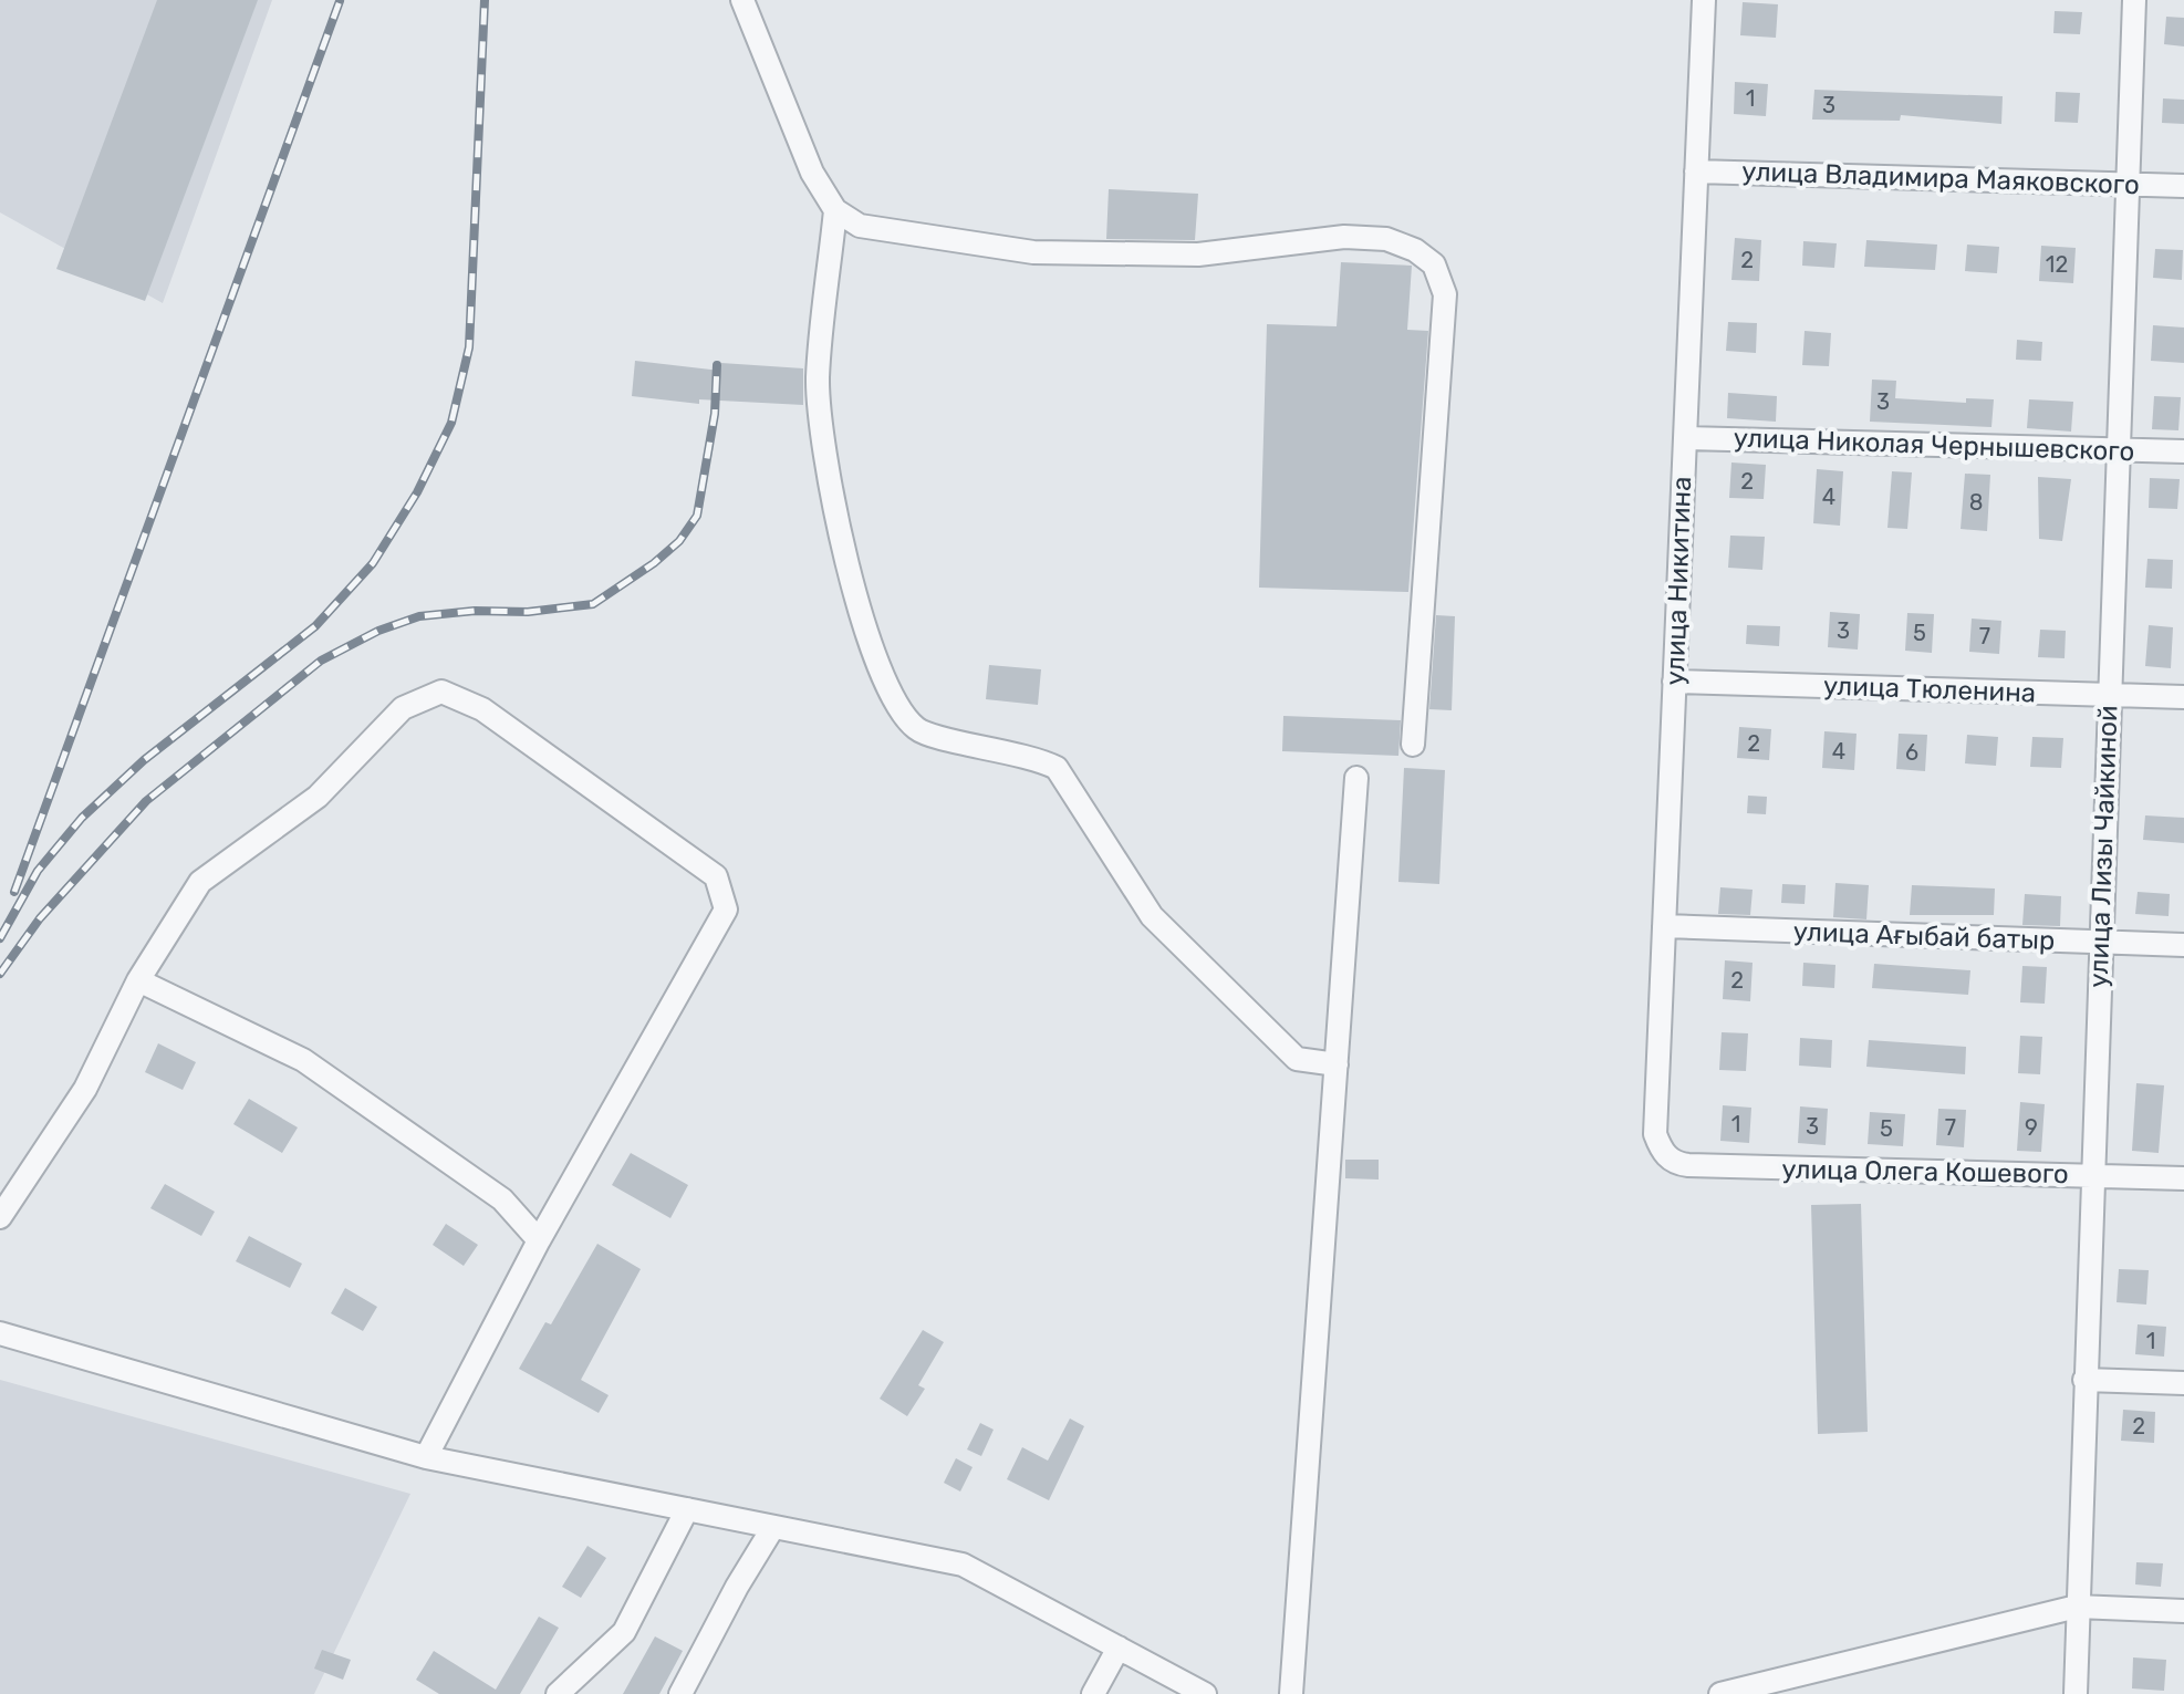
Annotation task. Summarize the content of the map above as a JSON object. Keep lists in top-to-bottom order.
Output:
{
  "streets": {
    "street": [
      "улица Владимира Маяковского",
      "улица Николая Чернышевского",
      "улица Никитина",
      "улица Тюленина",
      "улица Лизы Чайкиной",
      "улица Ағыбай батыр",
      "улица Олега Кошевого"
    ]
  },
  "crossings": [
    ["улица Владимира Маяковского", "улица Никитина"],
    ["улица Владимира Маяковского", "улица Лизы Чайкиной"],
    ["улица Николая Чернышевского", "улица Никитина"],
    ["улица Николая Чернышевского", "улица Лизы Чайкиной"],
    ["улица Никитина", "улица Тюленина"],
    ["улица Никитина", "улица Ағыбай батыр"],
    ["улица Никитина", "улица Олега Кошевого"],
    ["улица Тюленина", "улица Лизы Чайкиной"],
    ["улица Лизы Чайкиной", "улица Ағыбай батыр"],
    ["улица Лизы Чайкиной", "улица Олега Кошевого"]
  ],
  "house_numbers": [
    "1",
    "3",
    "2",
    "12",
    "3",
    "2",
    "4",
    "8",
    "3",
    "5",
    "7",
    "2",
    "4",
    "6",
    "2",
    "1",
    "3",
    "7",
    "9",
    "5",
    "1",
    "2"
  ]
}
